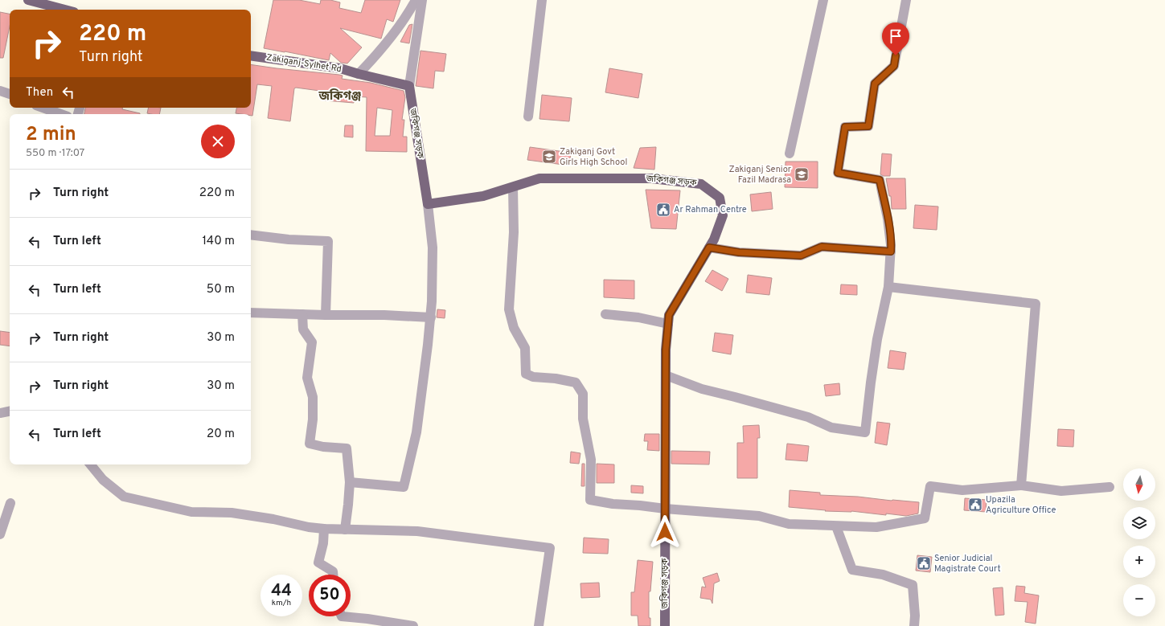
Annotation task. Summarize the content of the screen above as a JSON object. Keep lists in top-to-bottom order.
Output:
{
  "streets": {
    "main road": ["Zakiganj-Sylhet Rd", "জকিগঞ্জ সড়ক"]
  },
  "districts": ["জকিগঞ্জ"],
  "places": {
    "school or university": ["Zakiganj Govt Girls High School", "Zakiganj Senior Fazil Madrasa"],
    "public building": ["Ar Rahman Centre", "Upazila Agriculture Office", "Senior Judicial Magistrate Court"]
  },
  "north": "bottom",
  "page": {
    "turn": ["220 m", "Turn right"],
    "then": "Then",
    "heading": ["2 min", "550 m · 17:07"],
    "list": [
      {
        "name": "Turn right",
        "value": "220 m"
      },
      {
        "name": "Turn left",
        "value": "140 m"
      },
      {
        "name": "Turn left",
        "value": "50 m"
      },
      {
        "name": "Turn right",
        "value": "30 m"
      },
      {
        "name": "Turn right",
        "value": "30 m"
      },
      {
        "name": "Turn left",
        "value": "20 m"
      }
    ],
    "map_buttons": ["+", "−"],
    "speed": "44 km/h",
    "limit": "50"
  }
}
